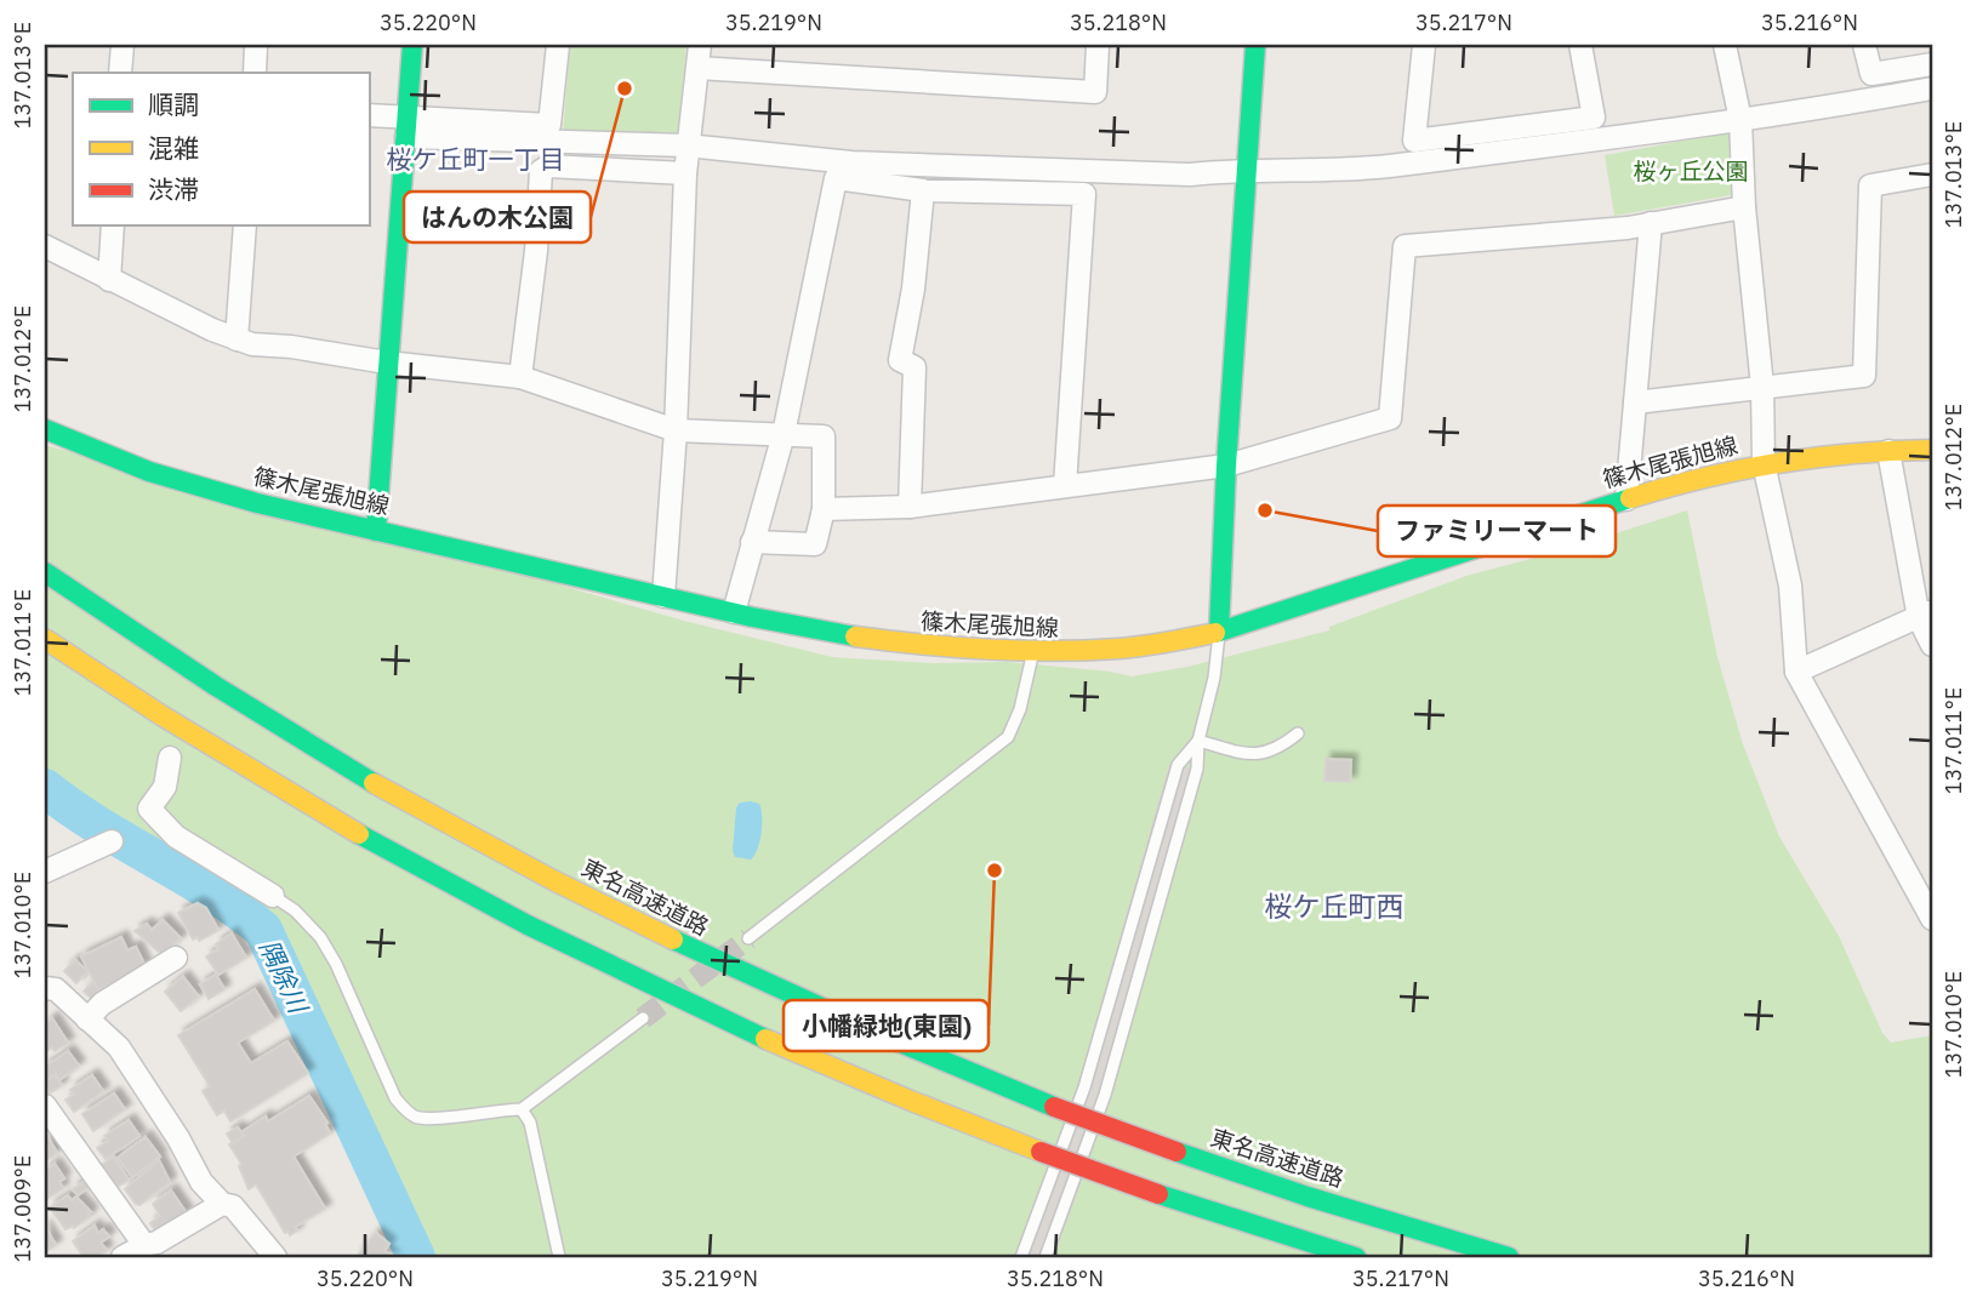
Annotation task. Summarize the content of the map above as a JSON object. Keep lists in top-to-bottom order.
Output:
{
  "streets": {
    "main road": ["篠木尾張旭線", "東名高速道路"]
  },
  "districts": ["桜ケ丘町一丁目", "桜ケ丘町西"],
  "water": ["隅除川"],
  "parks": ["桜ヶ丘公園"],
  "places": ["はんの木公園", "ファミリーマート", "小幡緑地(東園)"],
  "legend": ["順調", "混雑", "渋滞"],
  "coordinates": [
    "35.220°N",
    "35.219°N",
    "35.218°N",
    "35.217°N",
    "35.216°N",
    "137.013°E",
    "137.012°E",
    "137.011°E",
    "137.010°E",
    "137.009°E"
  ]
}
